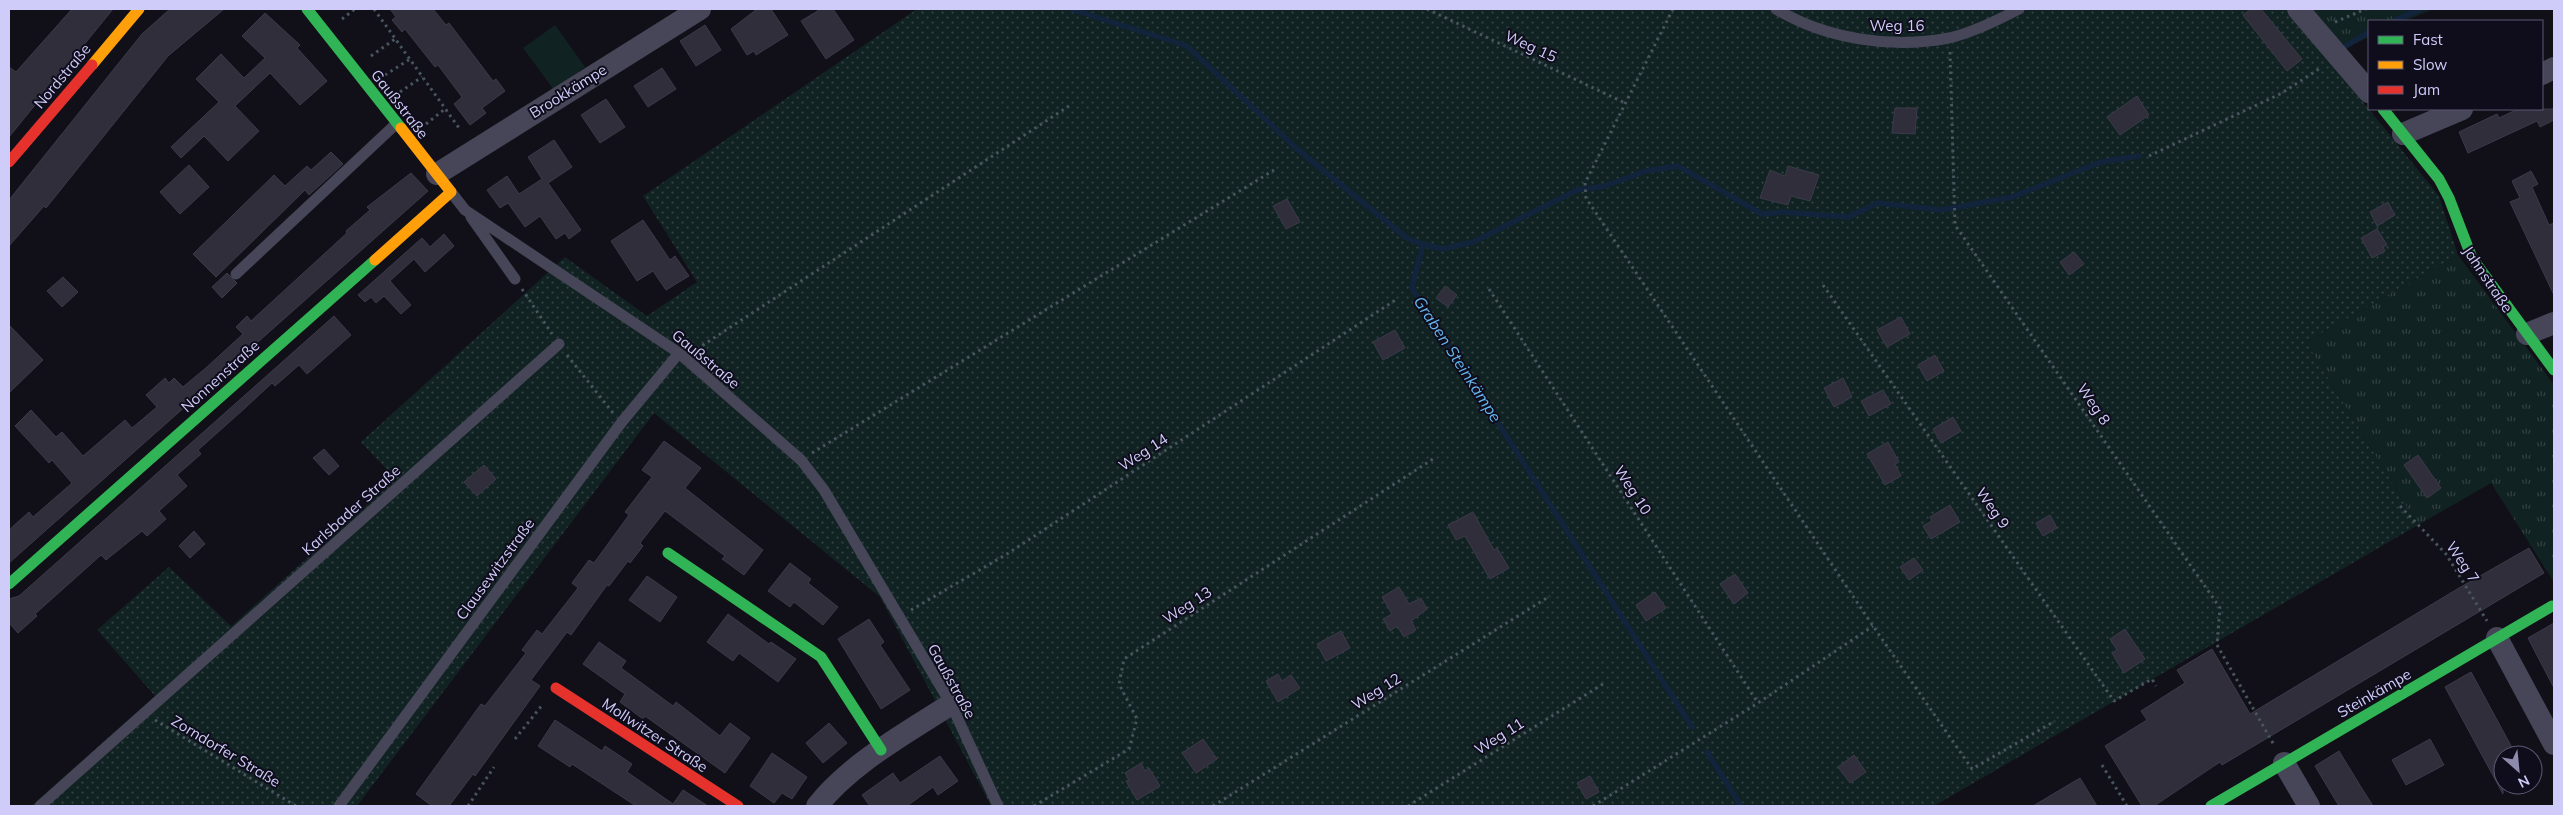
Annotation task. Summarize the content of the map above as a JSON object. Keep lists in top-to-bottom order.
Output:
{
  "streets": {
    "street": [
      "Nordstraße",
      "Brookkämpe",
      "Gaußstraße",
      "Jahnstraße",
      "Nonnenstraße",
      "Steinkämpe",
      "Mollwitzer Straße"
    ],
    "lane": ["Weg 16", "Karlsbader Straße", "Clausewitzstraße"],
    "path": [
      "Weg 15",
      "Weg 8",
      "Weg 14",
      "Weg 10",
      "Weg 9",
      "Weg 7",
      "Weg 13",
      "Weg 12",
      "Weg 11",
      "Zorndorfer Straße"
    ]
  },
  "crossings": [
    ["Weg 16", "Weg 8"],
    ["Brookkämpe", "Gaußstraße"],
    ["Gaußstraße", "Nonnenstraße"],
    ["Gaußstraße", "Weg 14"],
    ["Gaußstraße", "Clausewitzstraße"],
    ["Weg 8", "Steinkämpe"],
    ["Karlsbader Straße", "Zorndorfer Straße"],
    ["Weg 7", "Steinkämpe"]
  ],
  "water": ["Graben Steinkämpe"],
  "legend": ["Fast", "Slow", "Jam"],
  "north": "bottom right"
}
